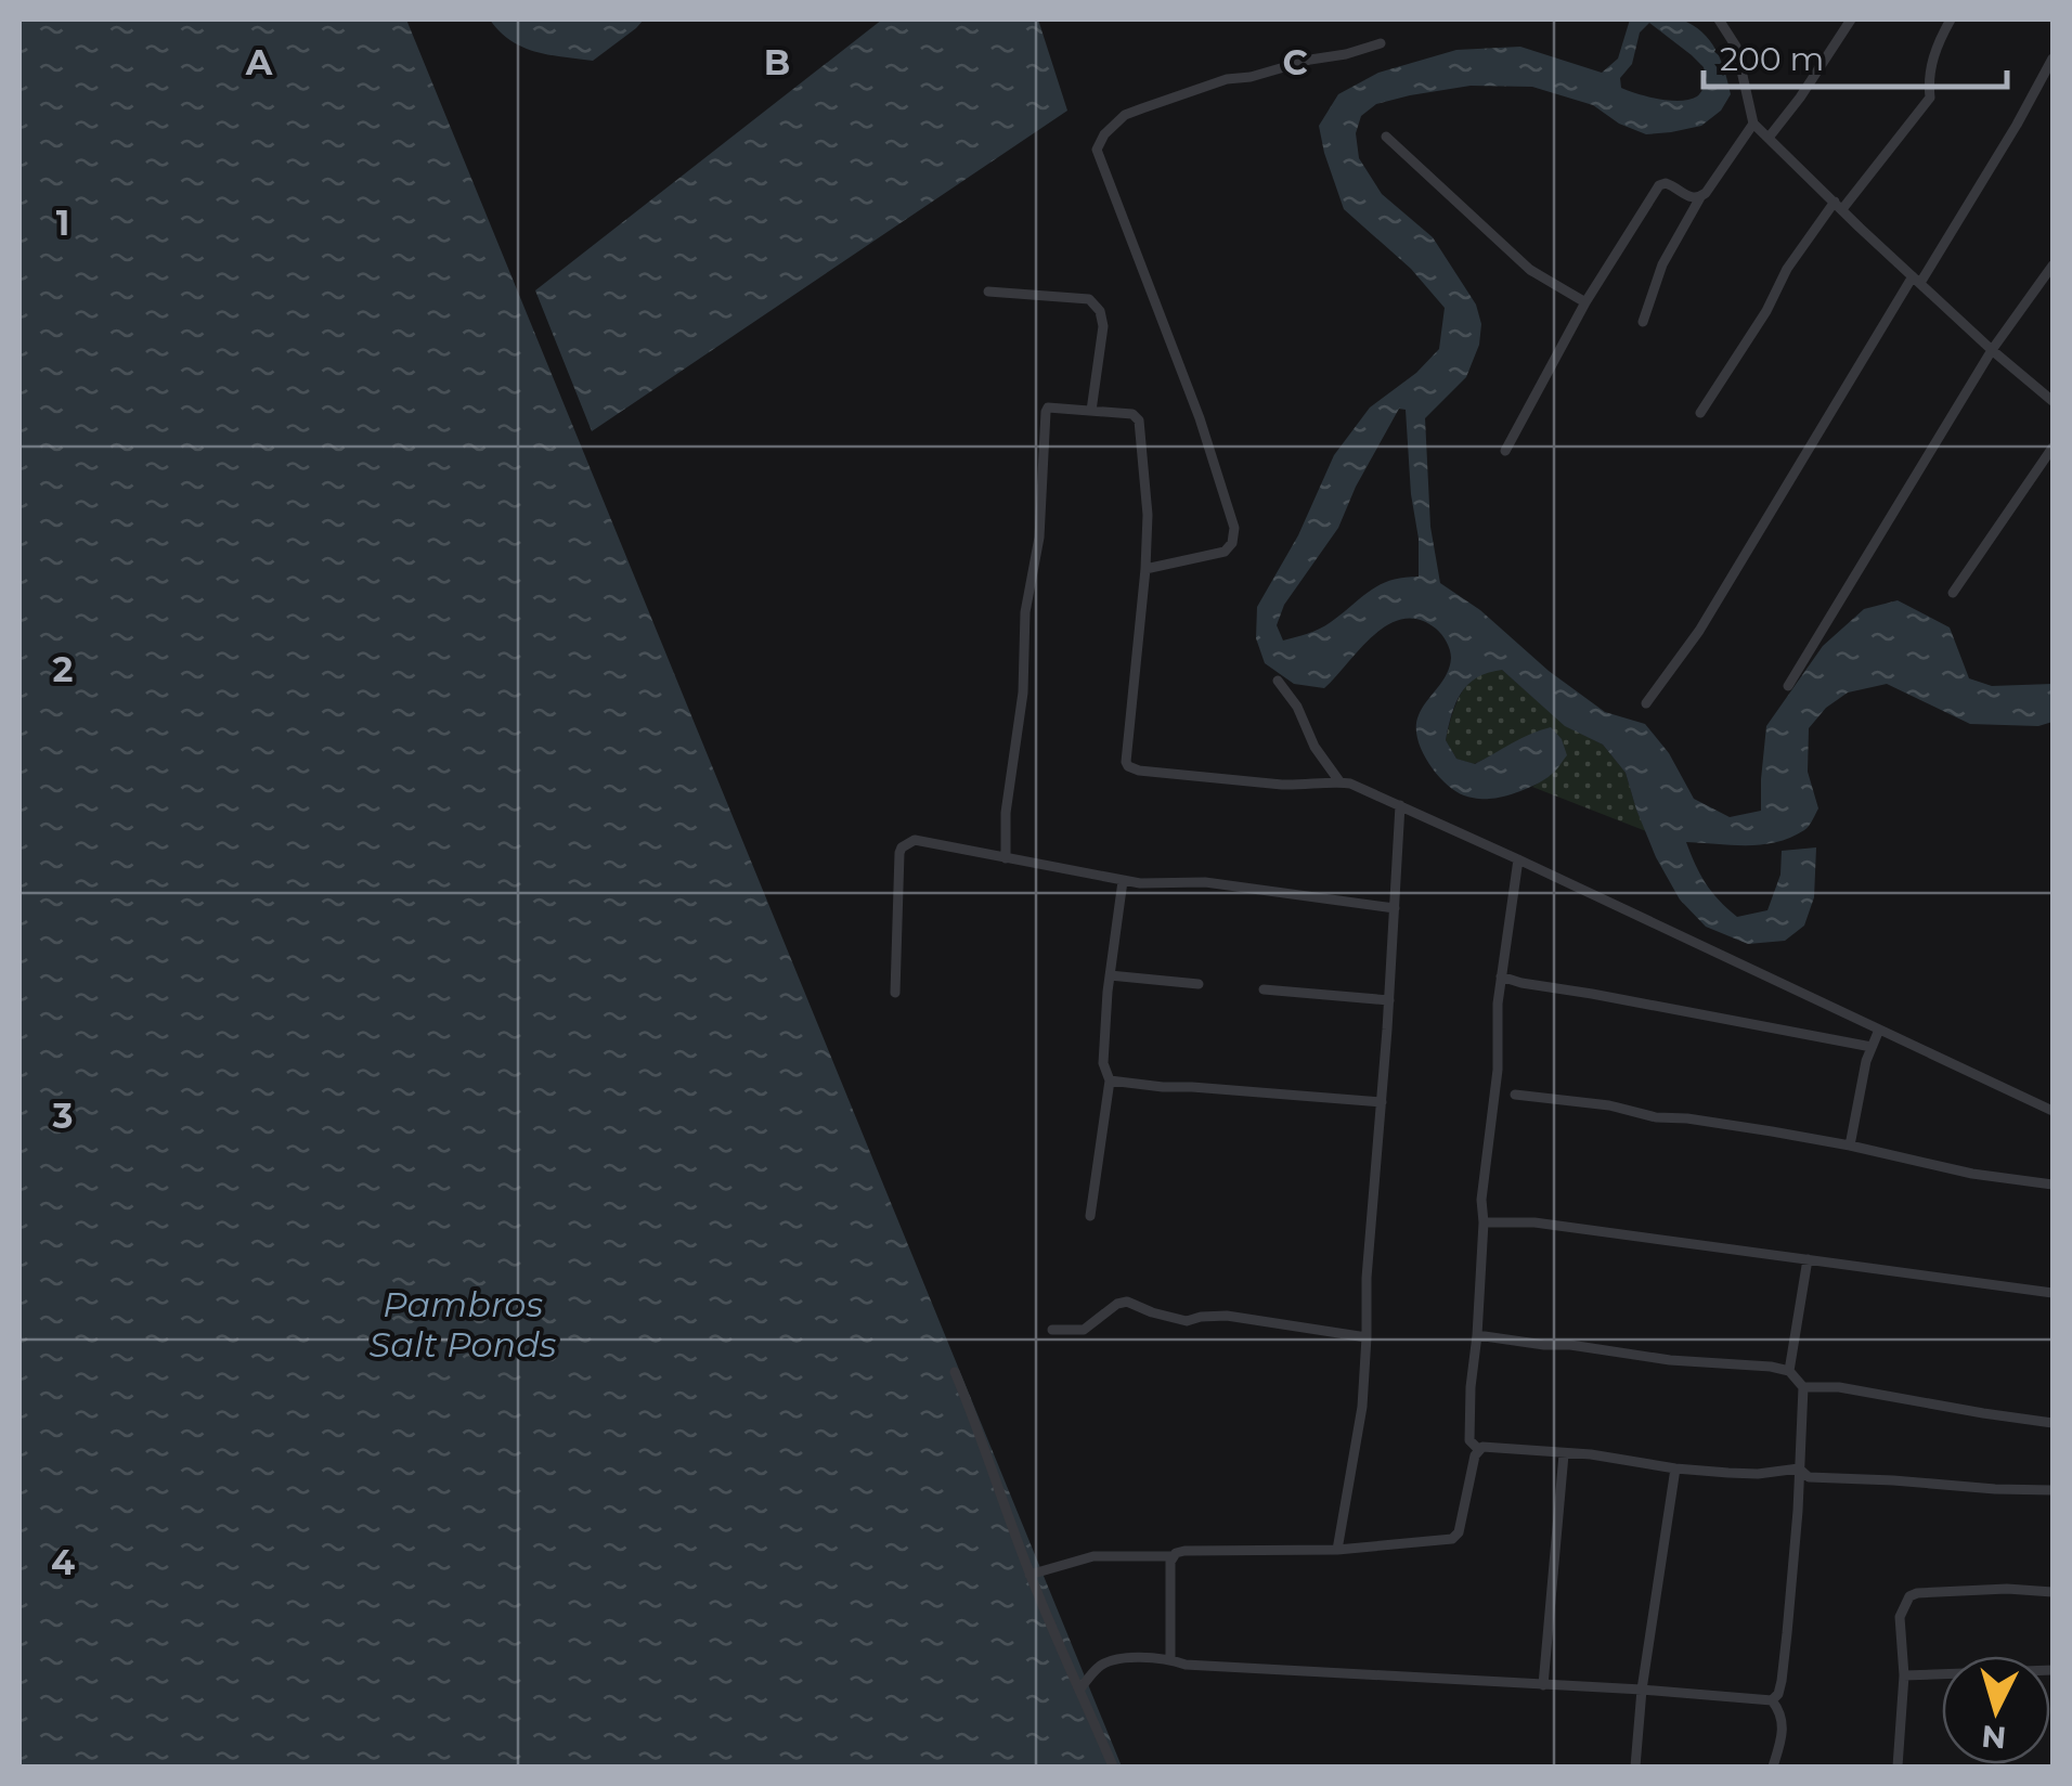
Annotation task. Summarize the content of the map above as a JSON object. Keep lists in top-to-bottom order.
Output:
{
  "water": ["Pambros Salt Ponds"],
  "scale_bar": "200 m",
  "north": "bottom",
  "grid": {
    "columns": ["A", "B", "C"],
    "rows": [
      "1",
      "2",
      "3",
      "4"
    ]
  }
}
